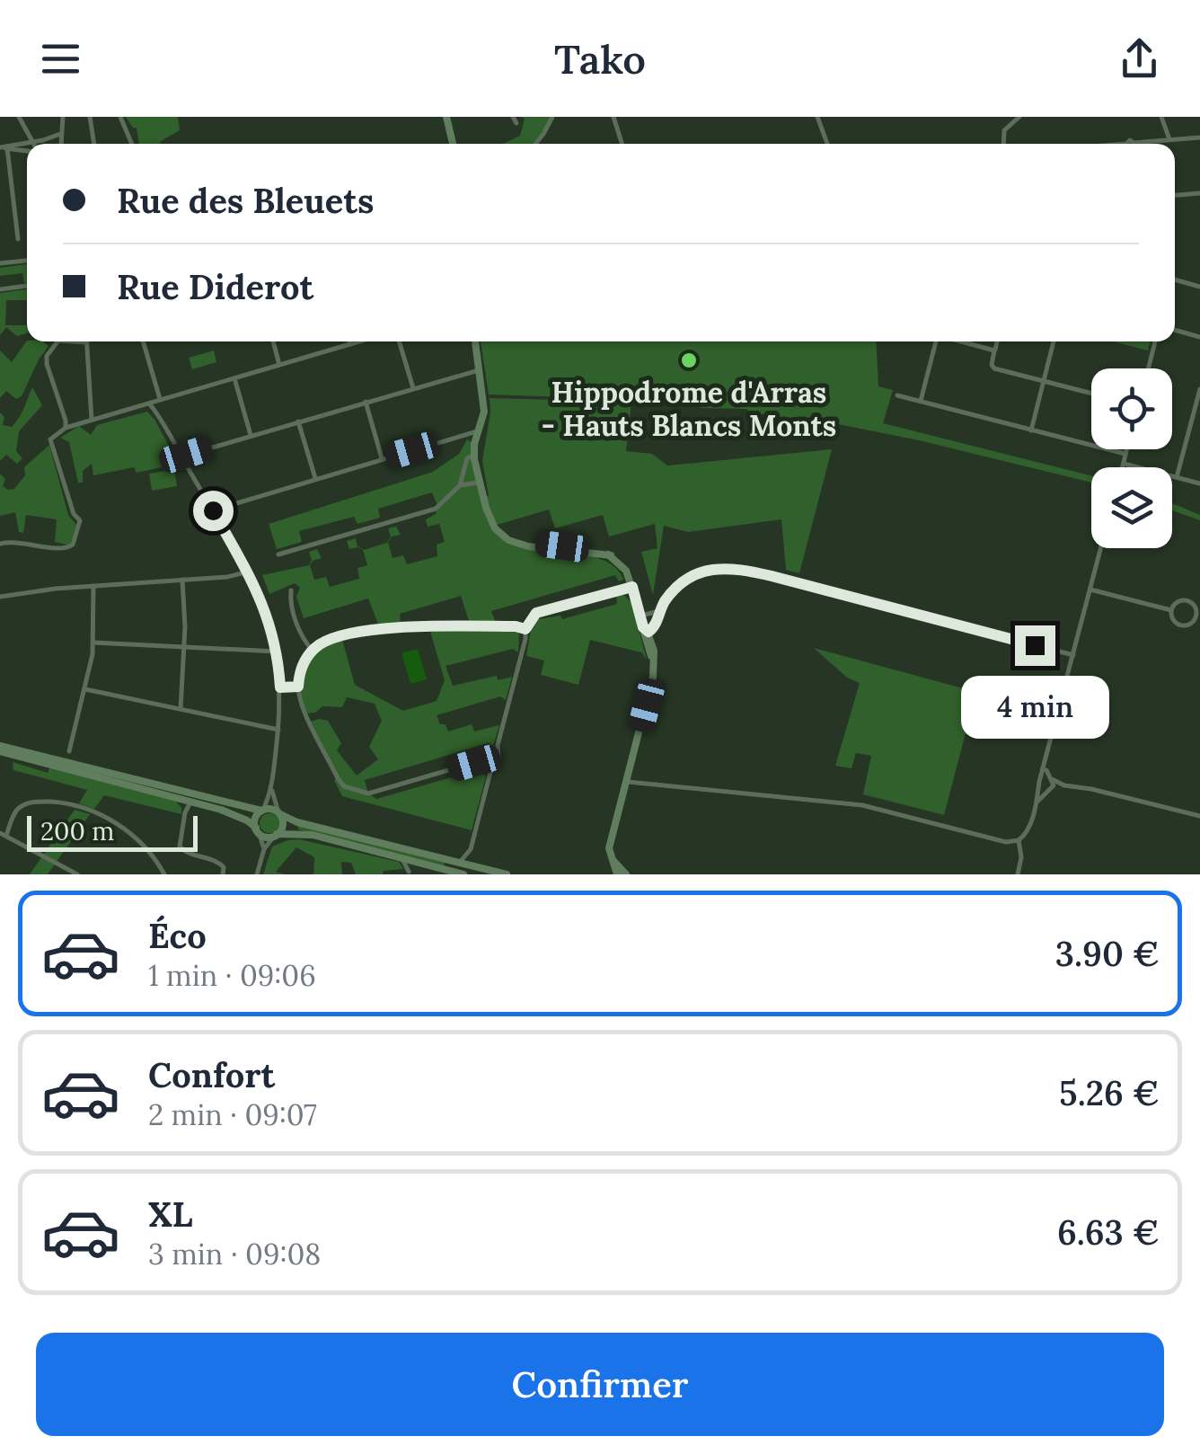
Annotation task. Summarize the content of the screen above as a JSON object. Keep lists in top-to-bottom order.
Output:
{
  "places": ["Hippodrome d'Arras - Hauts Blancs Monts"],
  "scale_bar": "200 m",
  "page": {
    "header": "Tako",
    "banner": ["Rue des Bleuets", "Rue Diderot"],
    "bubble": "4 min",
    "scale": "200 m",
    "list": [
      {
        "name": "Éco",
        "note": "1 min · 09:06",
        "value": "3.90 €"
      },
      {
        "name": "Confort",
        "note": "2 min · 09:07",
        "value": "5.26 €"
      },
      {
        "name": "XL",
        "note": "3 min · 09:08",
        "value": "6.63 €"
      }
    ],
    "buttons": "Confirmer"
  }
}
